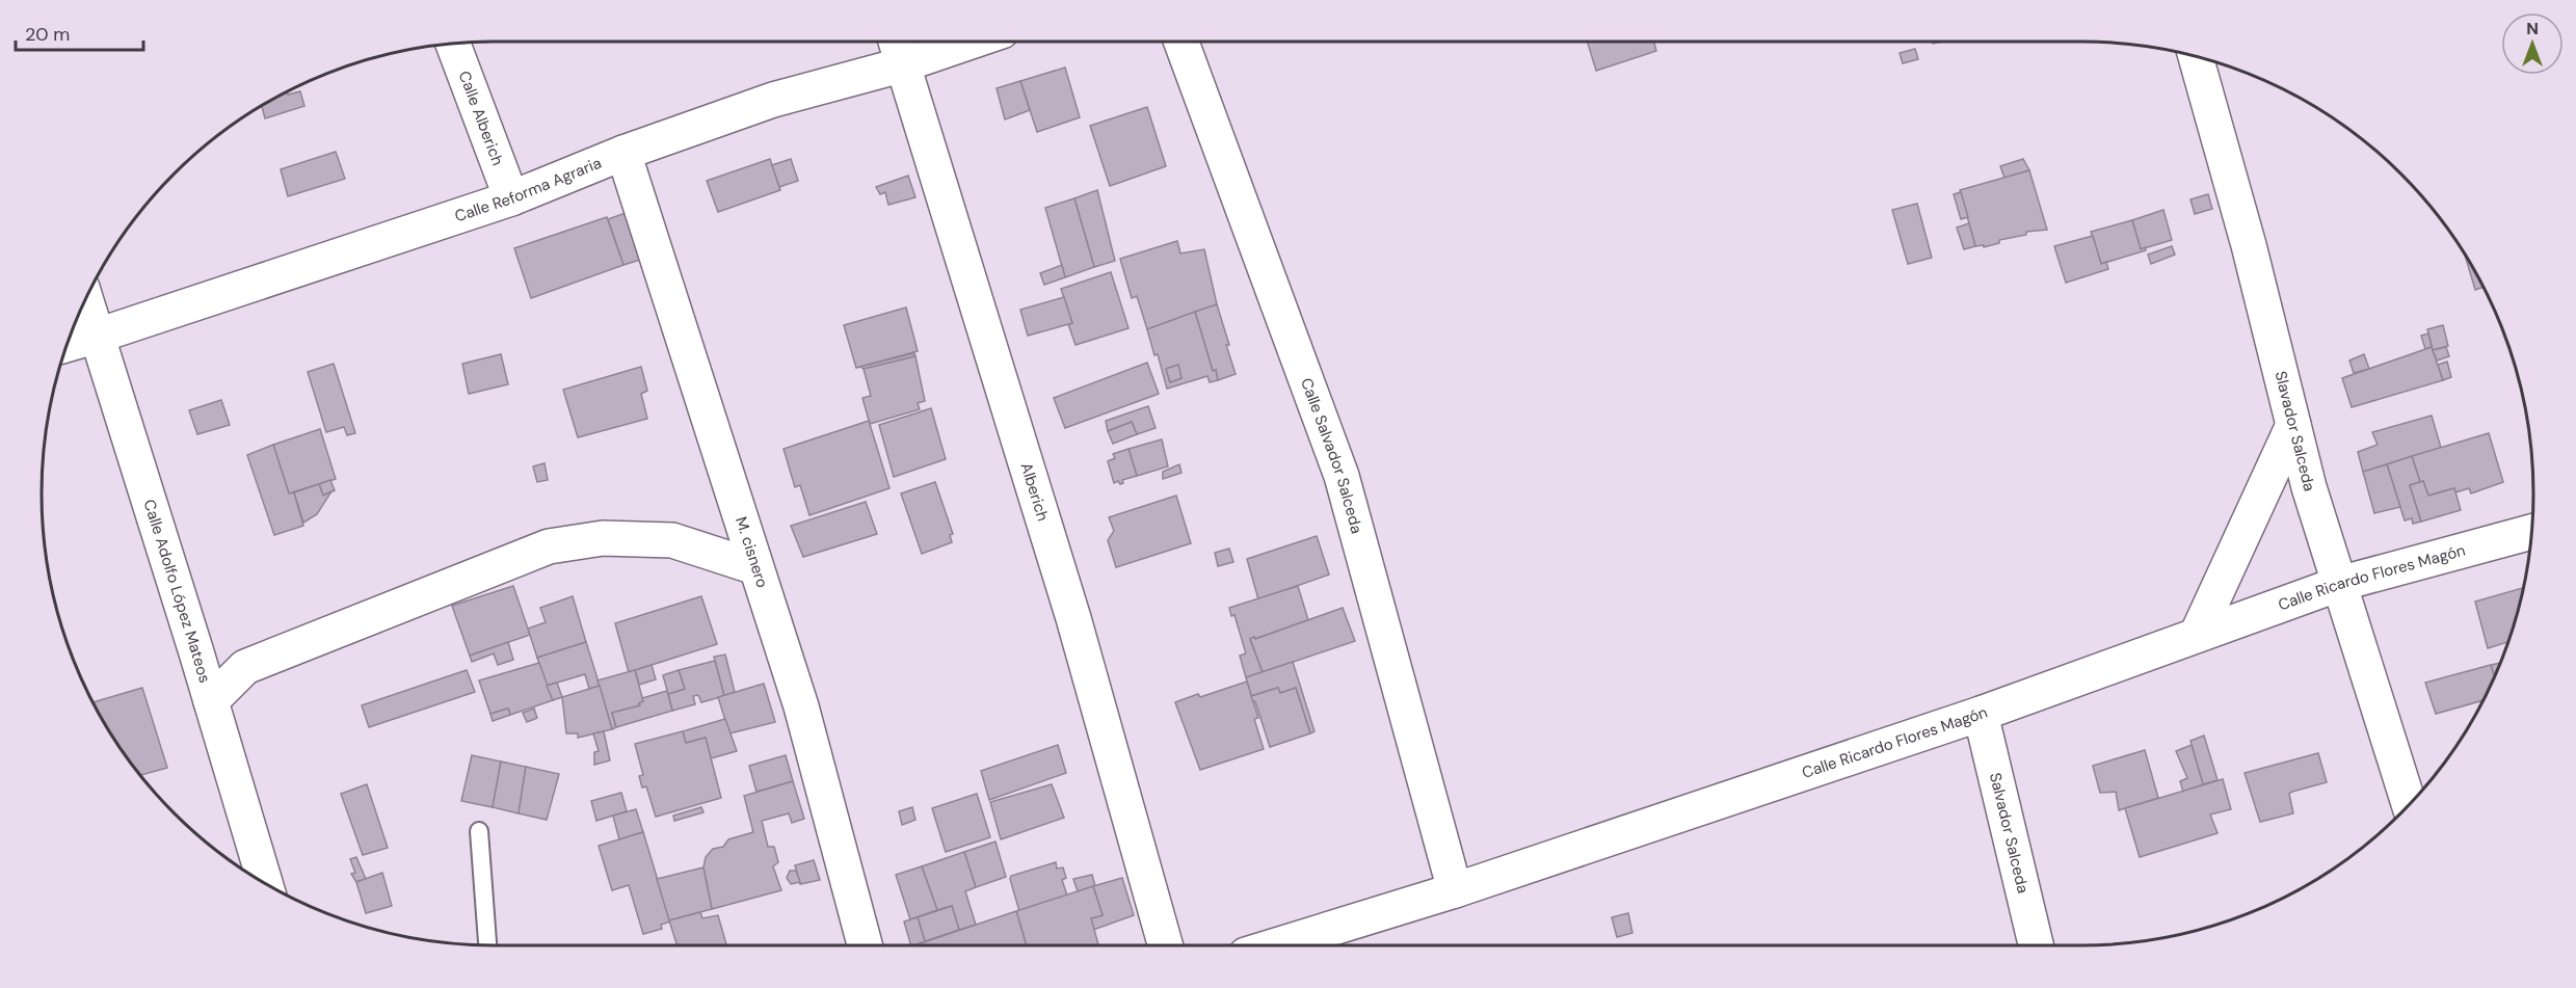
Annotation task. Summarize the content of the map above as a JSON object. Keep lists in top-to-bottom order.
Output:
{
  "streets": {
    "street": [
      "Calle Alberich",
      "Calle Reforma Agraria",
      "Slavador Salceda",
      "Calle Salvador Salceda",
      "Alberich",
      "M. cisnero",
      "Calle Ricardo Flores Magón",
      "Calle Adolfo López Mateos",
      "Salvador Salceda"
    ]
  },
  "crossings": [
    ["Calle Alberich", "Calle Reforma Agraria"],
    ["Calle Reforma Agraria", "Alberich"],
    ["Calle Reforma Agraria", "M. cisnero"],
    ["Calle Reforma Agraria", "Calle Adolfo López Mateos"],
    ["Slavador Salceda", "Calle Ricardo Flores Magón"],
    ["Calle Salvador Salceda", "Calle Ricardo Flores Magón"],
    ["Calle Ricardo Flores Magón", "Salvador Salceda"]
  ],
  "scale_bar": "20 m",
  "north": "top"
}
